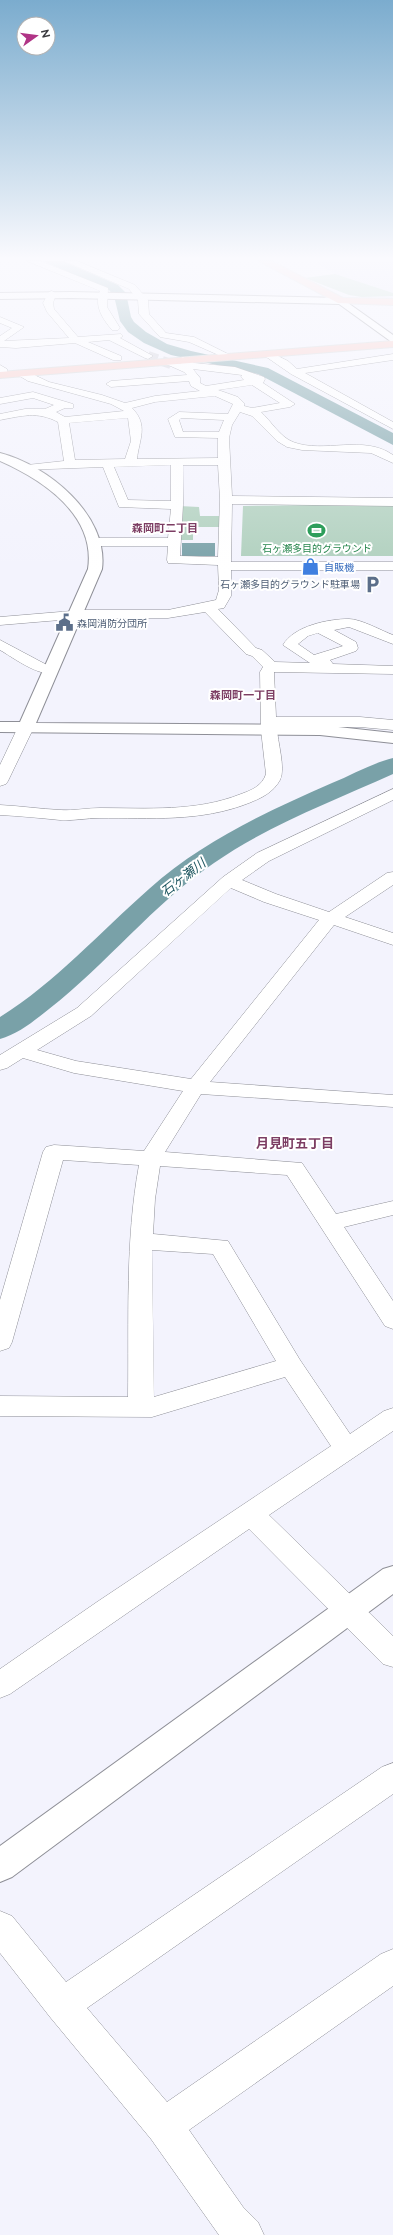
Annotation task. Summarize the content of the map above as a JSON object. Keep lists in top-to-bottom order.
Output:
{
  "districts": ["森岡町二丁目", "森岡町一丁目", "月見町五丁目"],
  "water": ["石ヶ瀬川"],
  "places": {
    "sports": ["石ヶ瀬多目的グラウンド"],
    "shop": ["自販機"],
    "parking": ["石ヶ瀬多目的グラウンド駐車場"],
    "public building": ["森岡消防分団所"]
  },
  "north": "right"
}
